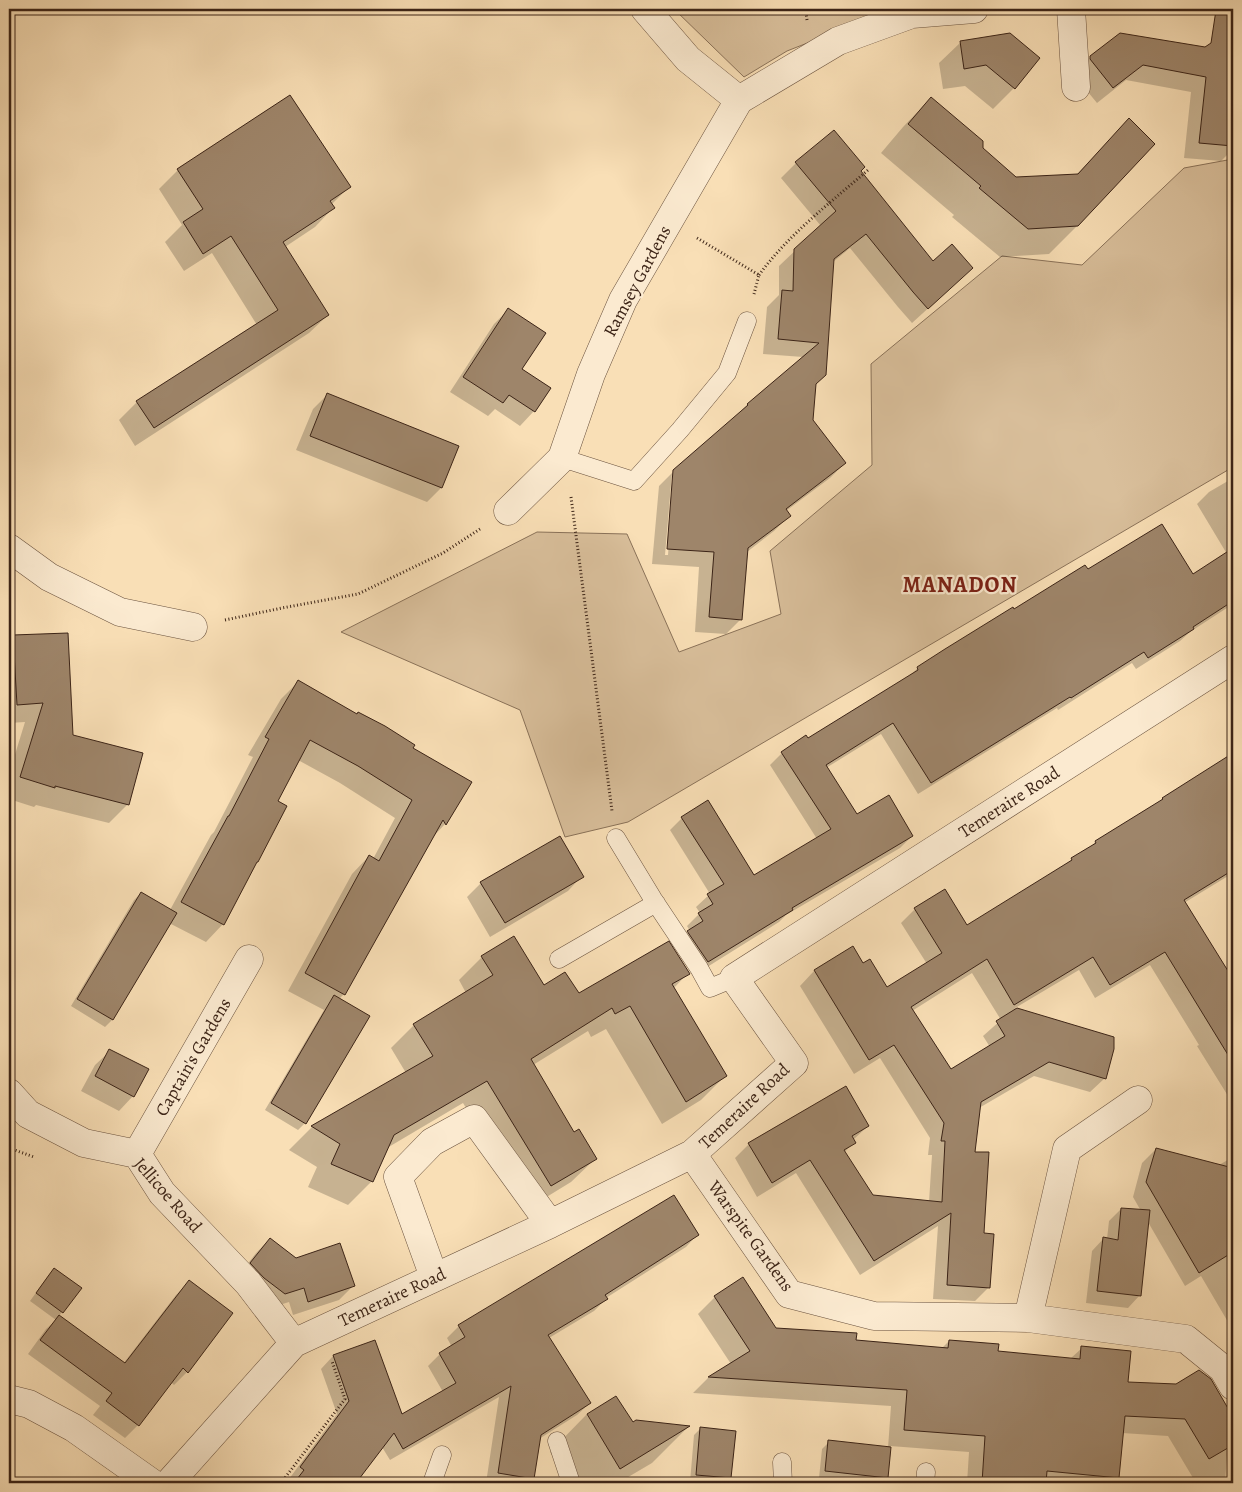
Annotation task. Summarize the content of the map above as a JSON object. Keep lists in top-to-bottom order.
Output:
{
  "streets": {
    "street": [
      "Ramsey Gardens",
      "Temeraire Road",
      "Captain's Gardens",
      "Jellicoe Road",
      "Warspite Gardens"
    ]
  },
  "crossings": [
    ["Temeraire Road", "Jellicoe Road"],
    ["Temeraire Road", "Warspite Gardens"],
    ["Captain's Gardens", "Jellicoe Road"]
  ],
  "districts": ["MANADON"]
}
